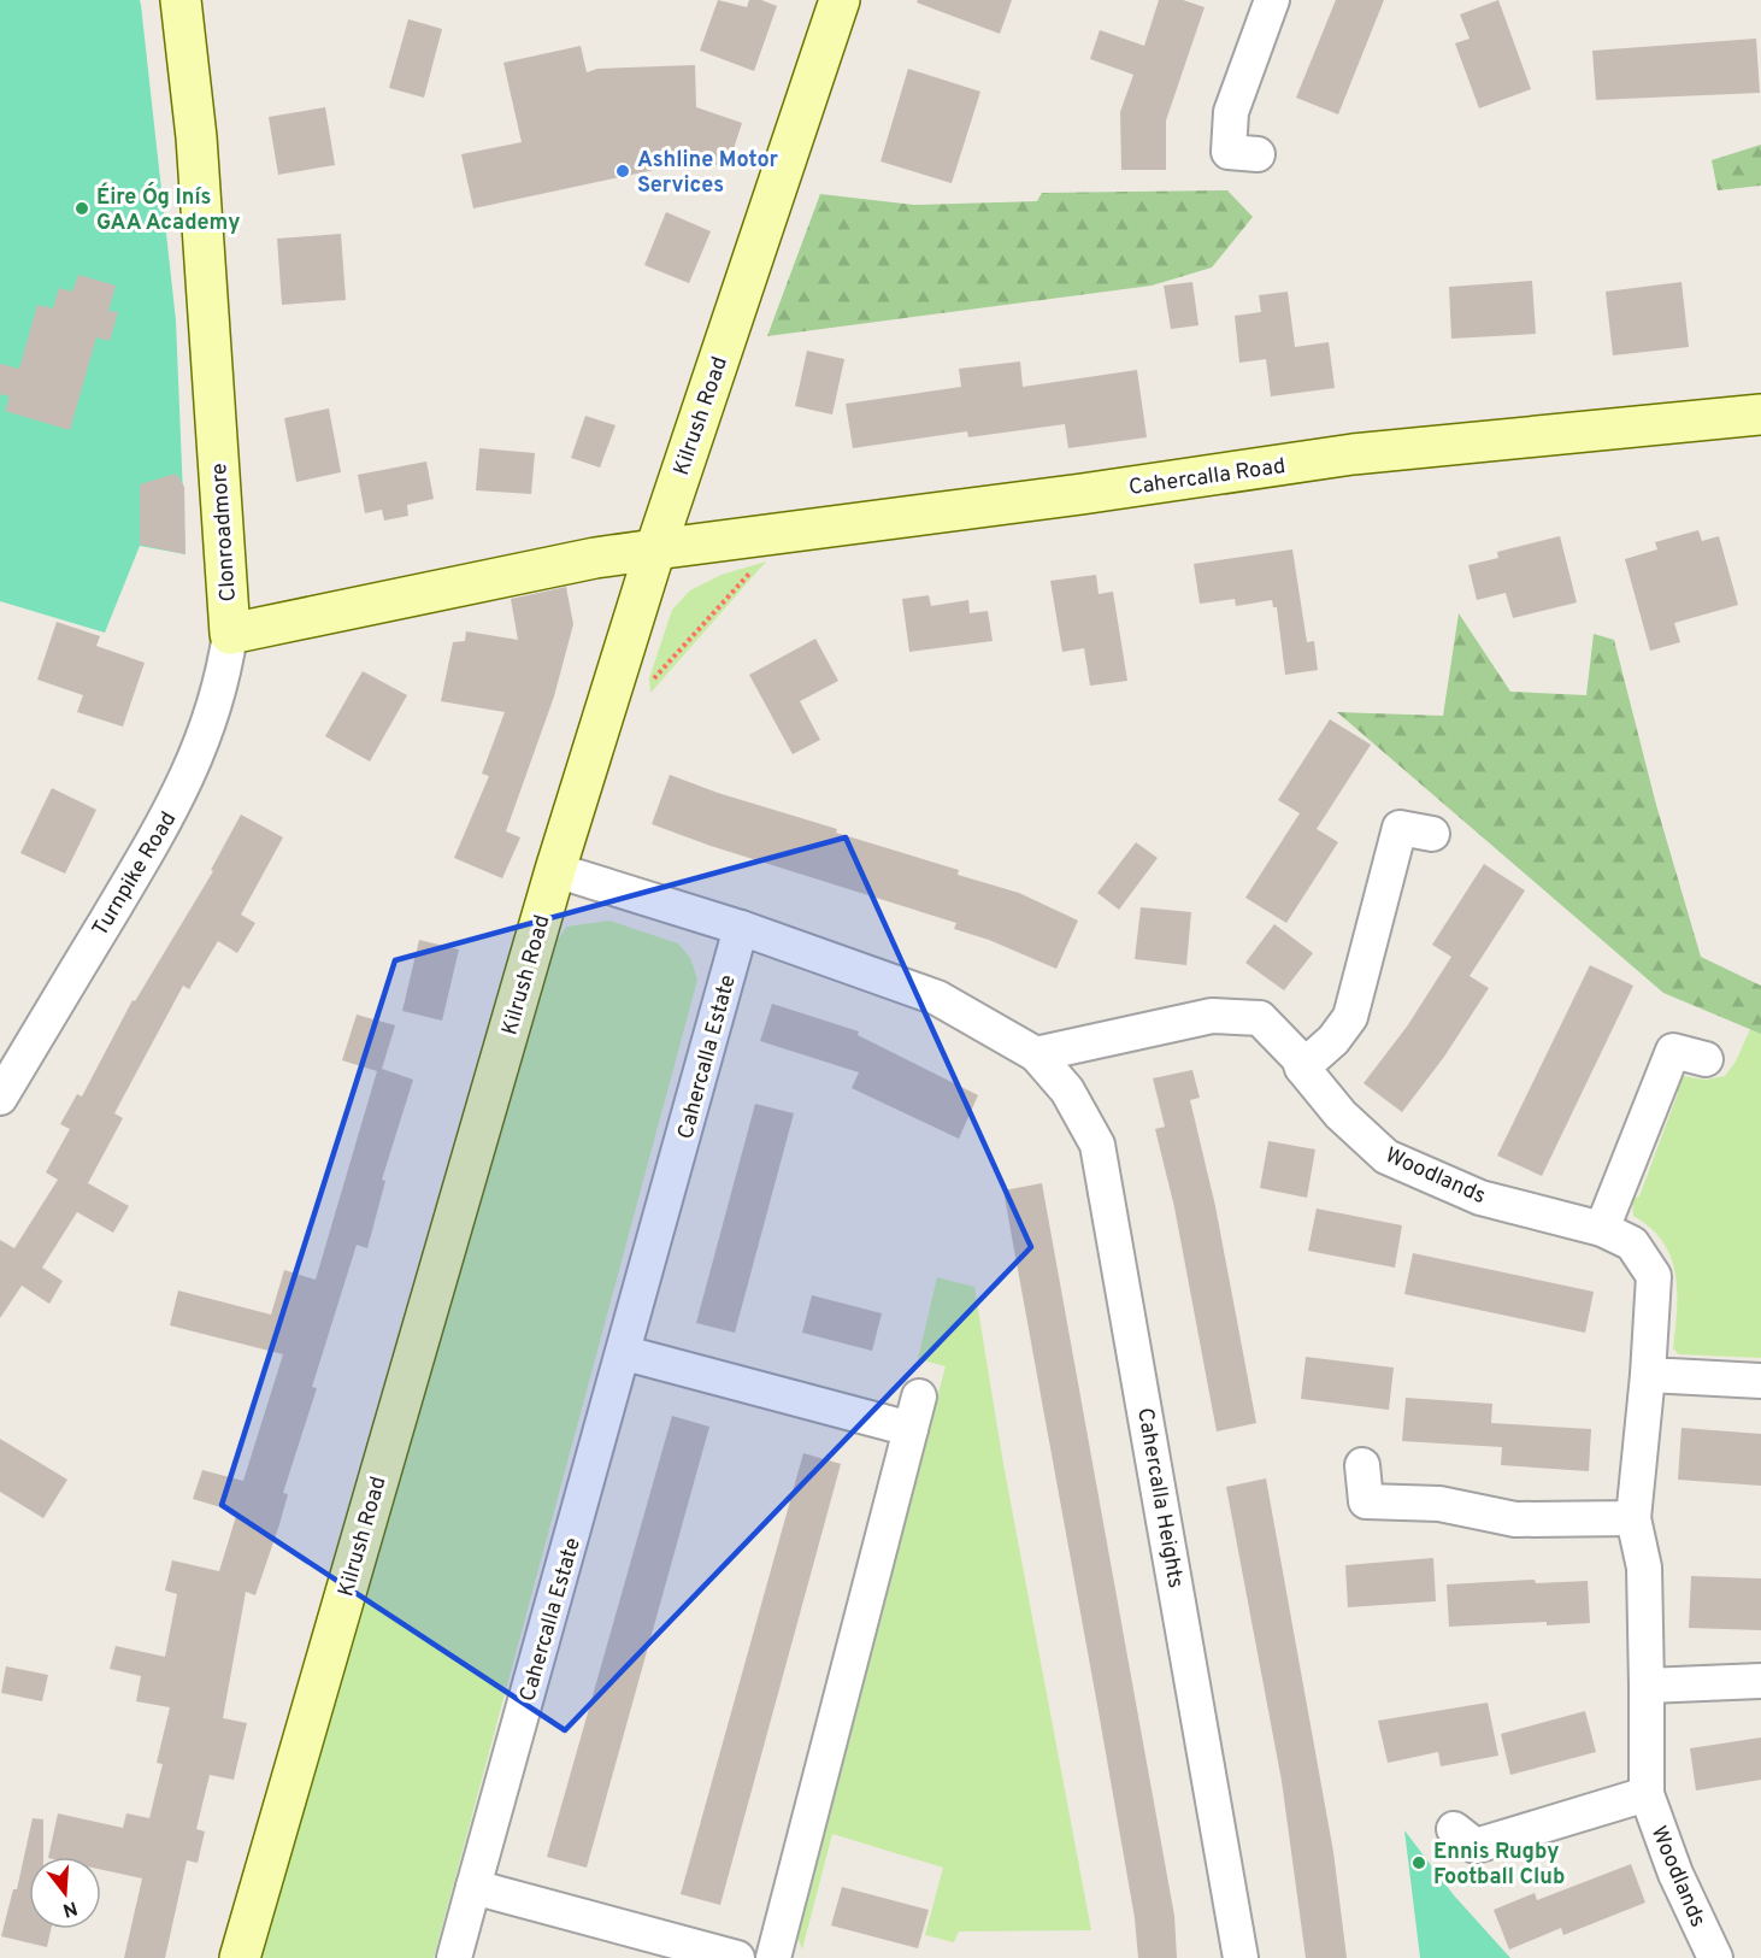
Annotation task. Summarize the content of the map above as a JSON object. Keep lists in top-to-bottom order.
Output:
{
  "streets": {
    "street": [
      "Kilrush Road",
      "Cahercalla Road",
      "Clonroadmore",
      "Turnpike Road",
      "Cahercalla Estate",
      "Woodlands",
      "Cahercalla Heights"
    ]
  },
  "crossings": [
    ["Kilrush Road", "Cahercalla Road"],
    ["Kilrush Road", "Clonroadmore"],
    ["Cahercalla Road", "Clonroadmore"],
    ["Clonroadmore", "Turnpike Road"],
    ["Woodlands", "Cahercalla Heights"]
  ],
  "places": ["Ashline Motor Services", "Éire Óg Inís GAA Academy", "Ennis Rugby Football Club"],
  "north": "bottom"
}
